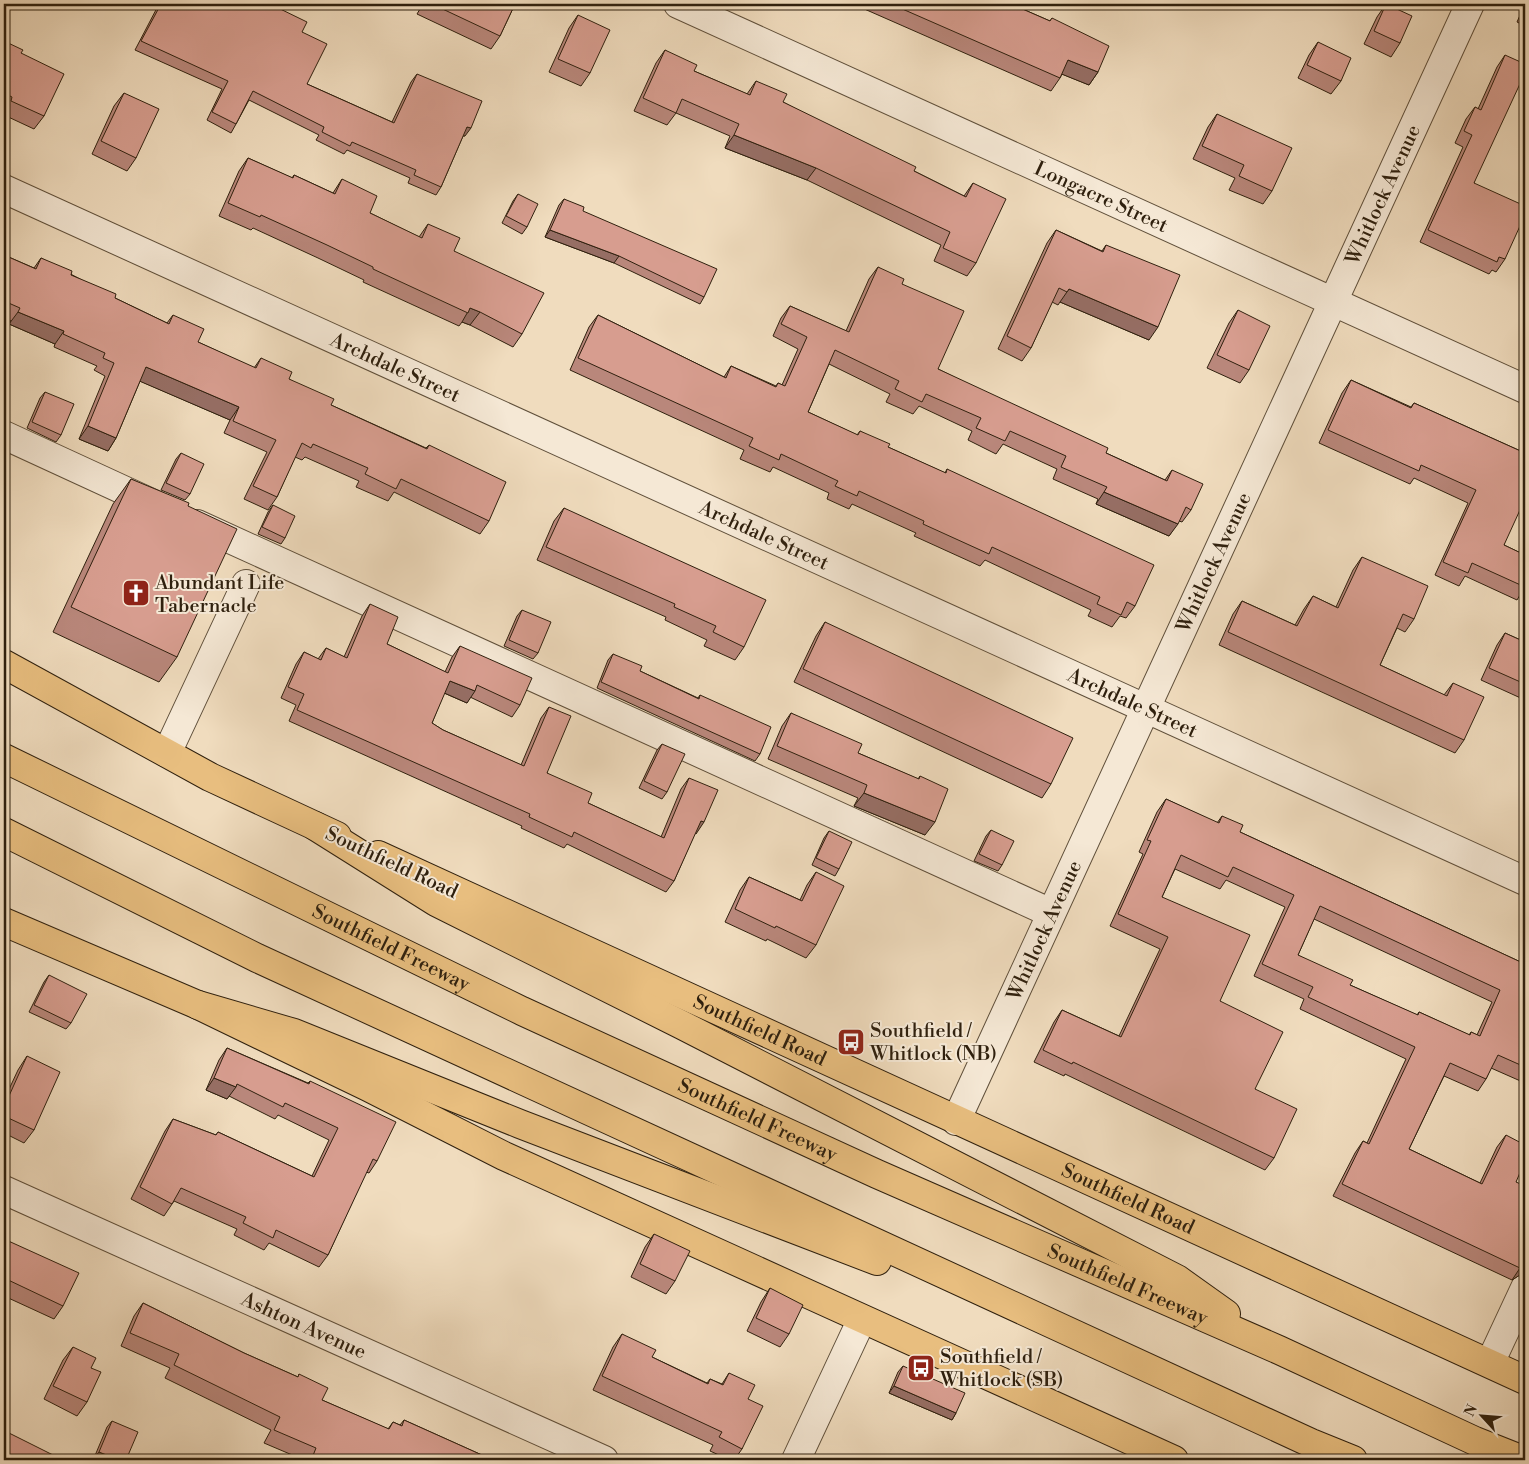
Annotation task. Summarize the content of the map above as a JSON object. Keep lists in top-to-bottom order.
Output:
{
  "streets": {
    "main road": ["Southfield Road", "Southfield Freeway"],
    "street": [
      "Whitlock Avenue",
      "Longacre Street",
      "Archdale Street",
      "Ashton Avenue"
    ]
  },
  "crossings": [
    ["Whitlock Avenue", "Longacre Street"],
    ["Whitlock Avenue", "Archdale Street"],
    ["Whitlock Avenue", "Southfield Road"]
  ],
  "places": {
    "church": ["Abundant Life Tabernacle"],
    "bus stop": ["Southfield / Whitlock (NB)", "Southfield / Whitlock (SB)"]
  },
  "north": "top left"
}
